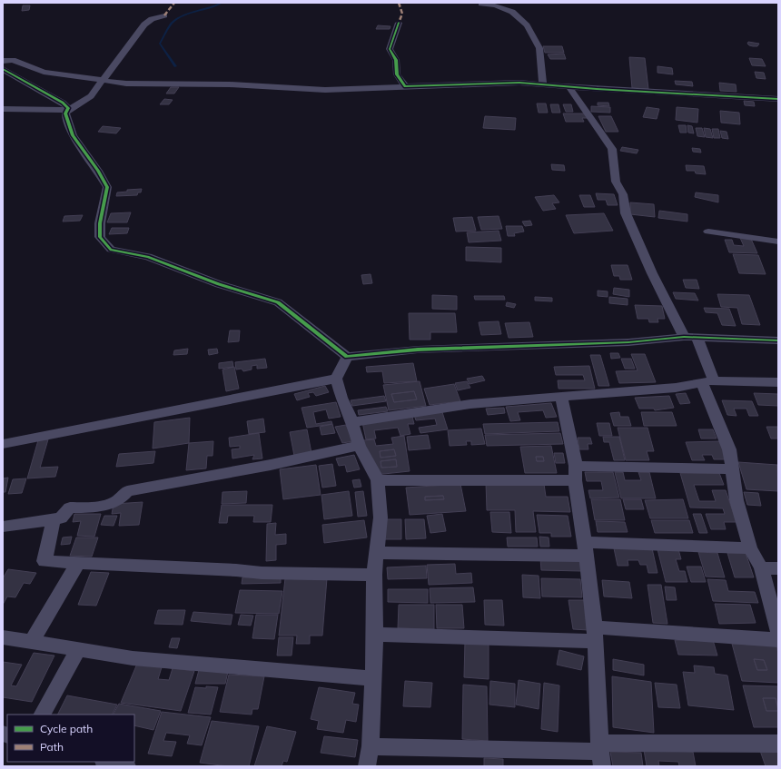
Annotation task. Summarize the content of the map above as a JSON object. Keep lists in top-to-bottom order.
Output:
{
  "legend": ["Cycle path", "Path"]
}
